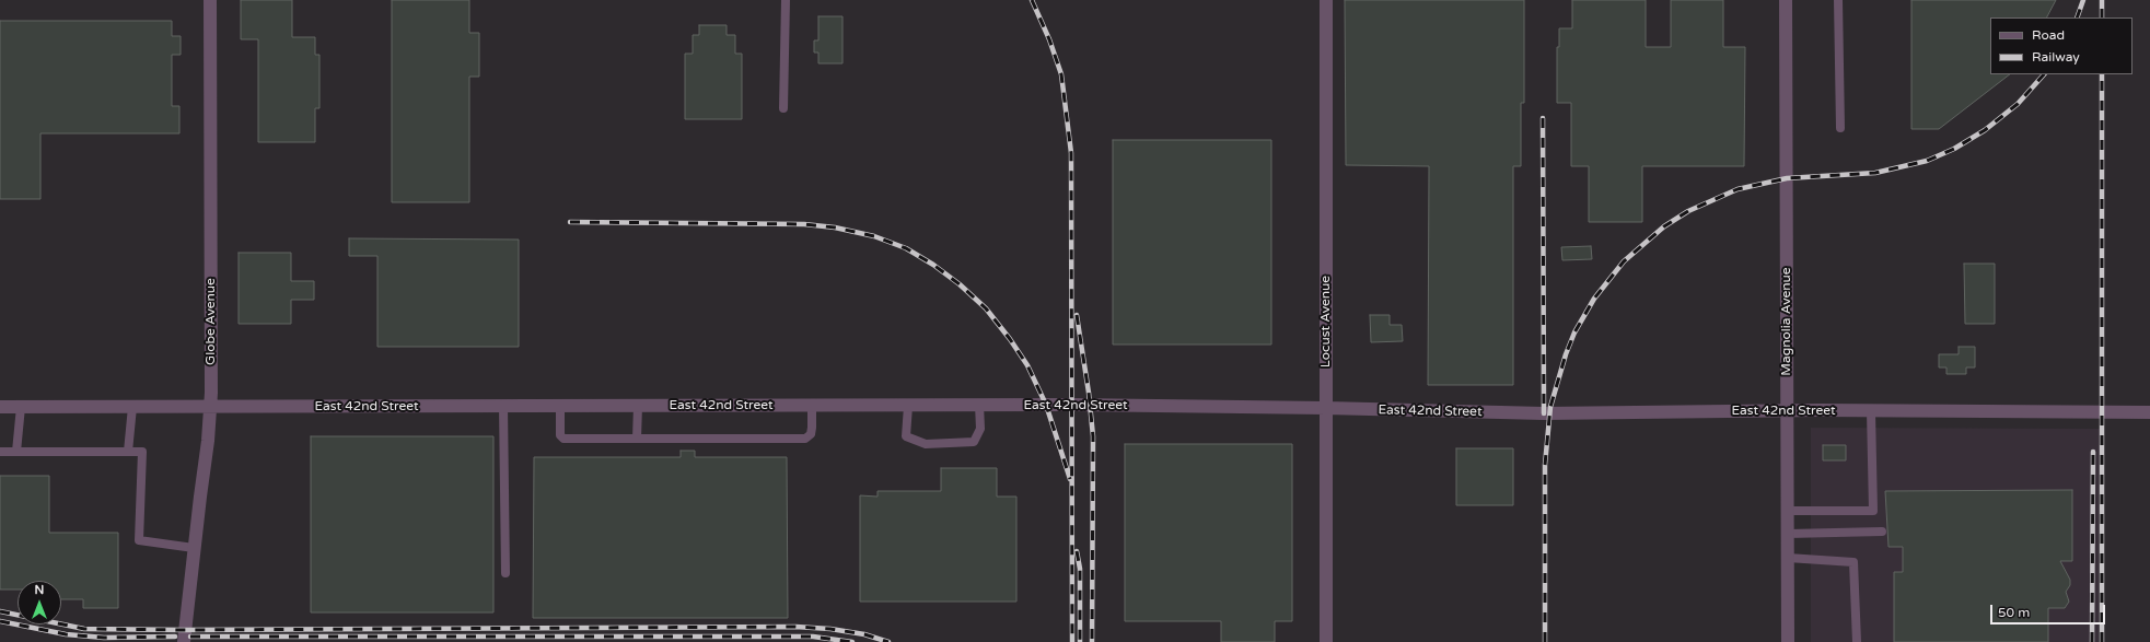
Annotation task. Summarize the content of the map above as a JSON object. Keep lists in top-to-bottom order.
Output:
{
  "streets": {
    "street": [
      "Globe Avenue",
      "Locust Avenue",
      "Magnolia Avenue",
      "East 42nd Street"
    ]
  },
  "crossings": [
    ["Globe Avenue", "East 42nd Street"],
    ["Locust Avenue", "East 42nd Street"],
    ["Magnolia Avenue", "East 42nd Street"]
  ],
  "legend": ["Road", "Railway"],
  "scale_bar": "50 m",
  "north": "top"
}
